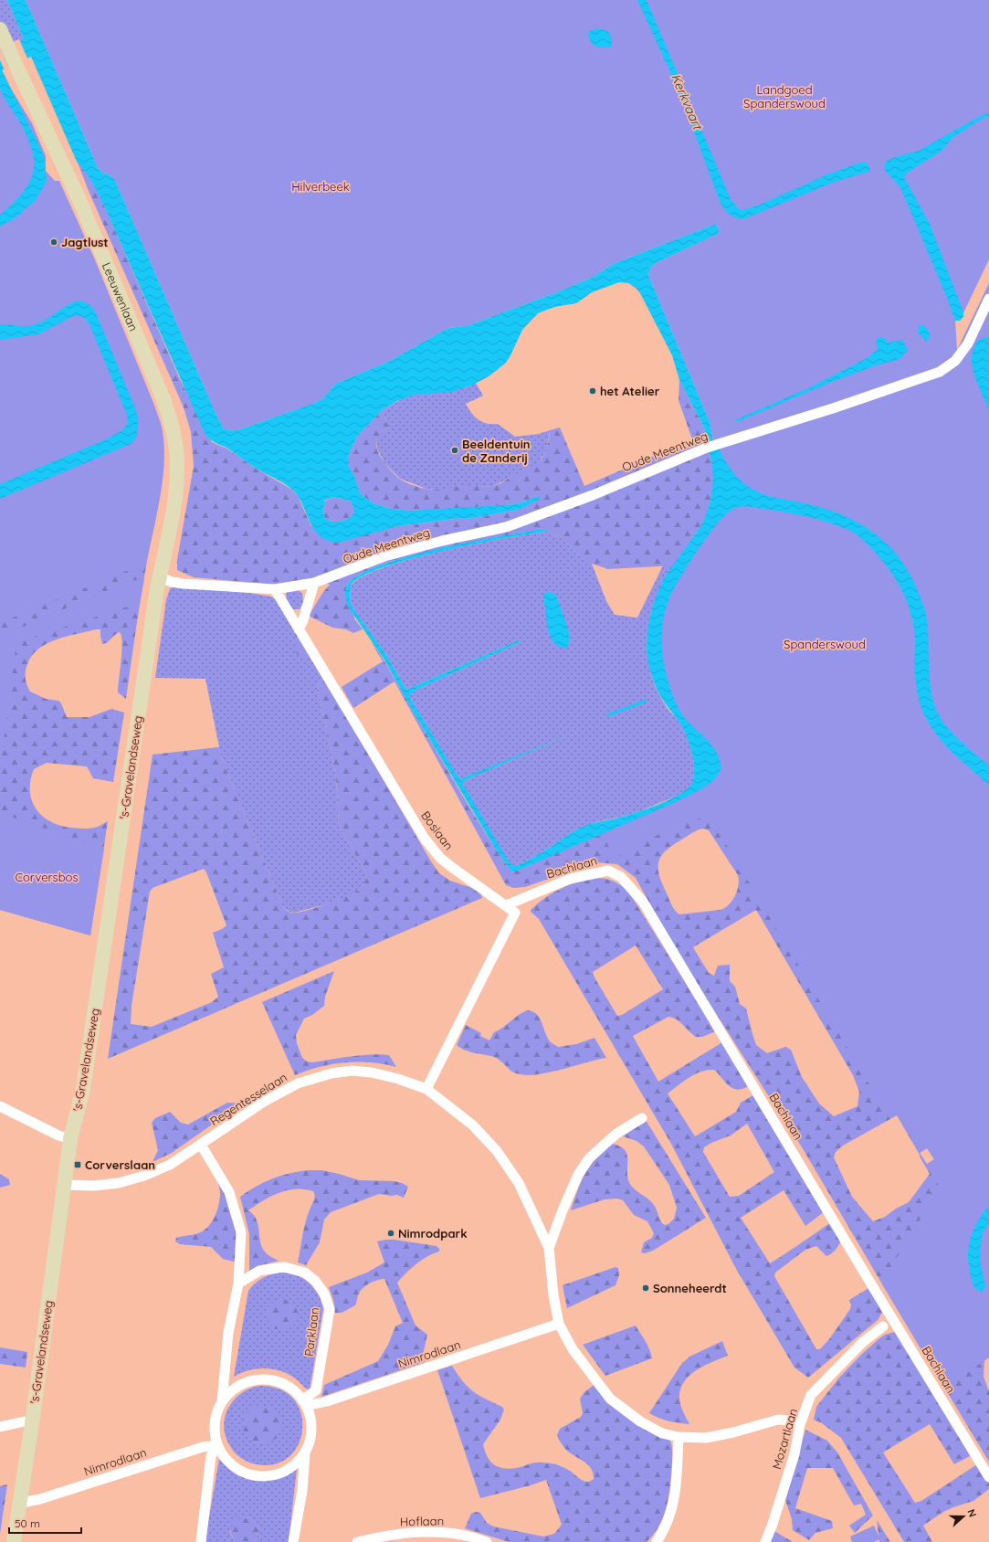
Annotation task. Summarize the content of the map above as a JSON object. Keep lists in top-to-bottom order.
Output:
{
  "streets": {
    "street": [
      "Leeuwenlaan",
      "Oude Meentweg",
      "'s-Gravelandseweg",
      "Boslaan",
      "Bachlaan",
      "Regentesselaan",
      "Parklaan",
      "Nimrodlaan",
      "Mozartlaan",
      "Hoflaan"
    ]
  },
  "crossings": [
    ["Leeuwenlaan", "Oude Meentweg"],
    ["Leeuwenlaan", "'s-Gravelandseweg"],
    ["Oude Meentweg", "'s-Gravelandseweg"],
    ["Oude Meentweg", "Boslaan"],
    ["'s-Gravelandseweg", "Regentesselaan"],
    ["'s-Gravelandseweg", "Nimrodlaan"],
    ["Boslaan", "Bachlaan"],
    ["Boslaan", "Regentesselaan"],
    ["Parklaan", "Nimrodlaan"]
  ],
  "water": ["Kerkvaart"],
  "parks": [
    "Landgoed Spanderswoud",
    "Hilverbeek",
    "Spanderswoud",
    "Corversbos"
  ],
  "places": {
    "other": [
      "Jagtlust",
      "het Atelier",
      "Beeldentuin de Zanderij",
      "Nimrodpark",
      "Sonneheerdt"
    ],
    "transit": ["Corverslaan"]
  },
  "scale_bar": "50 m",
  "north": "right"
}
